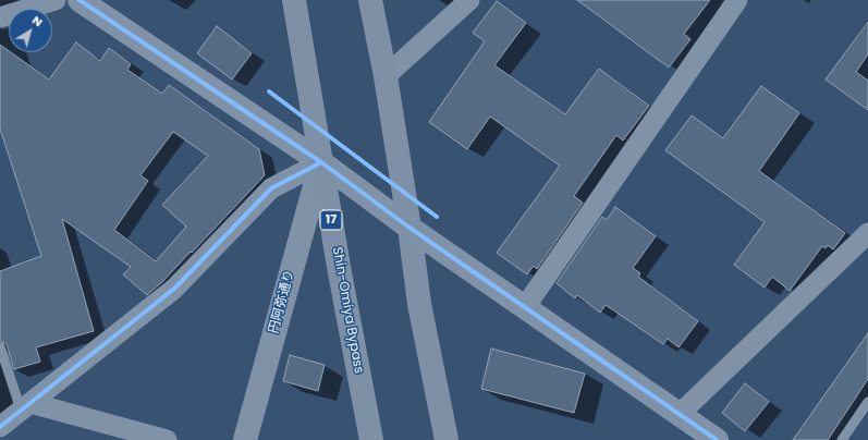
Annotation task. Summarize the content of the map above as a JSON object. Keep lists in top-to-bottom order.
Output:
{
  "streets": {
    "highway": ["17", "Shin-Omiya Bypass"],
    "street": ["円阿弥通り"]
  },
  "crossings": [
    ["円阿弥通り", "Shin-Omiya Bypass"]
  ],
  "north": "top right"
}
